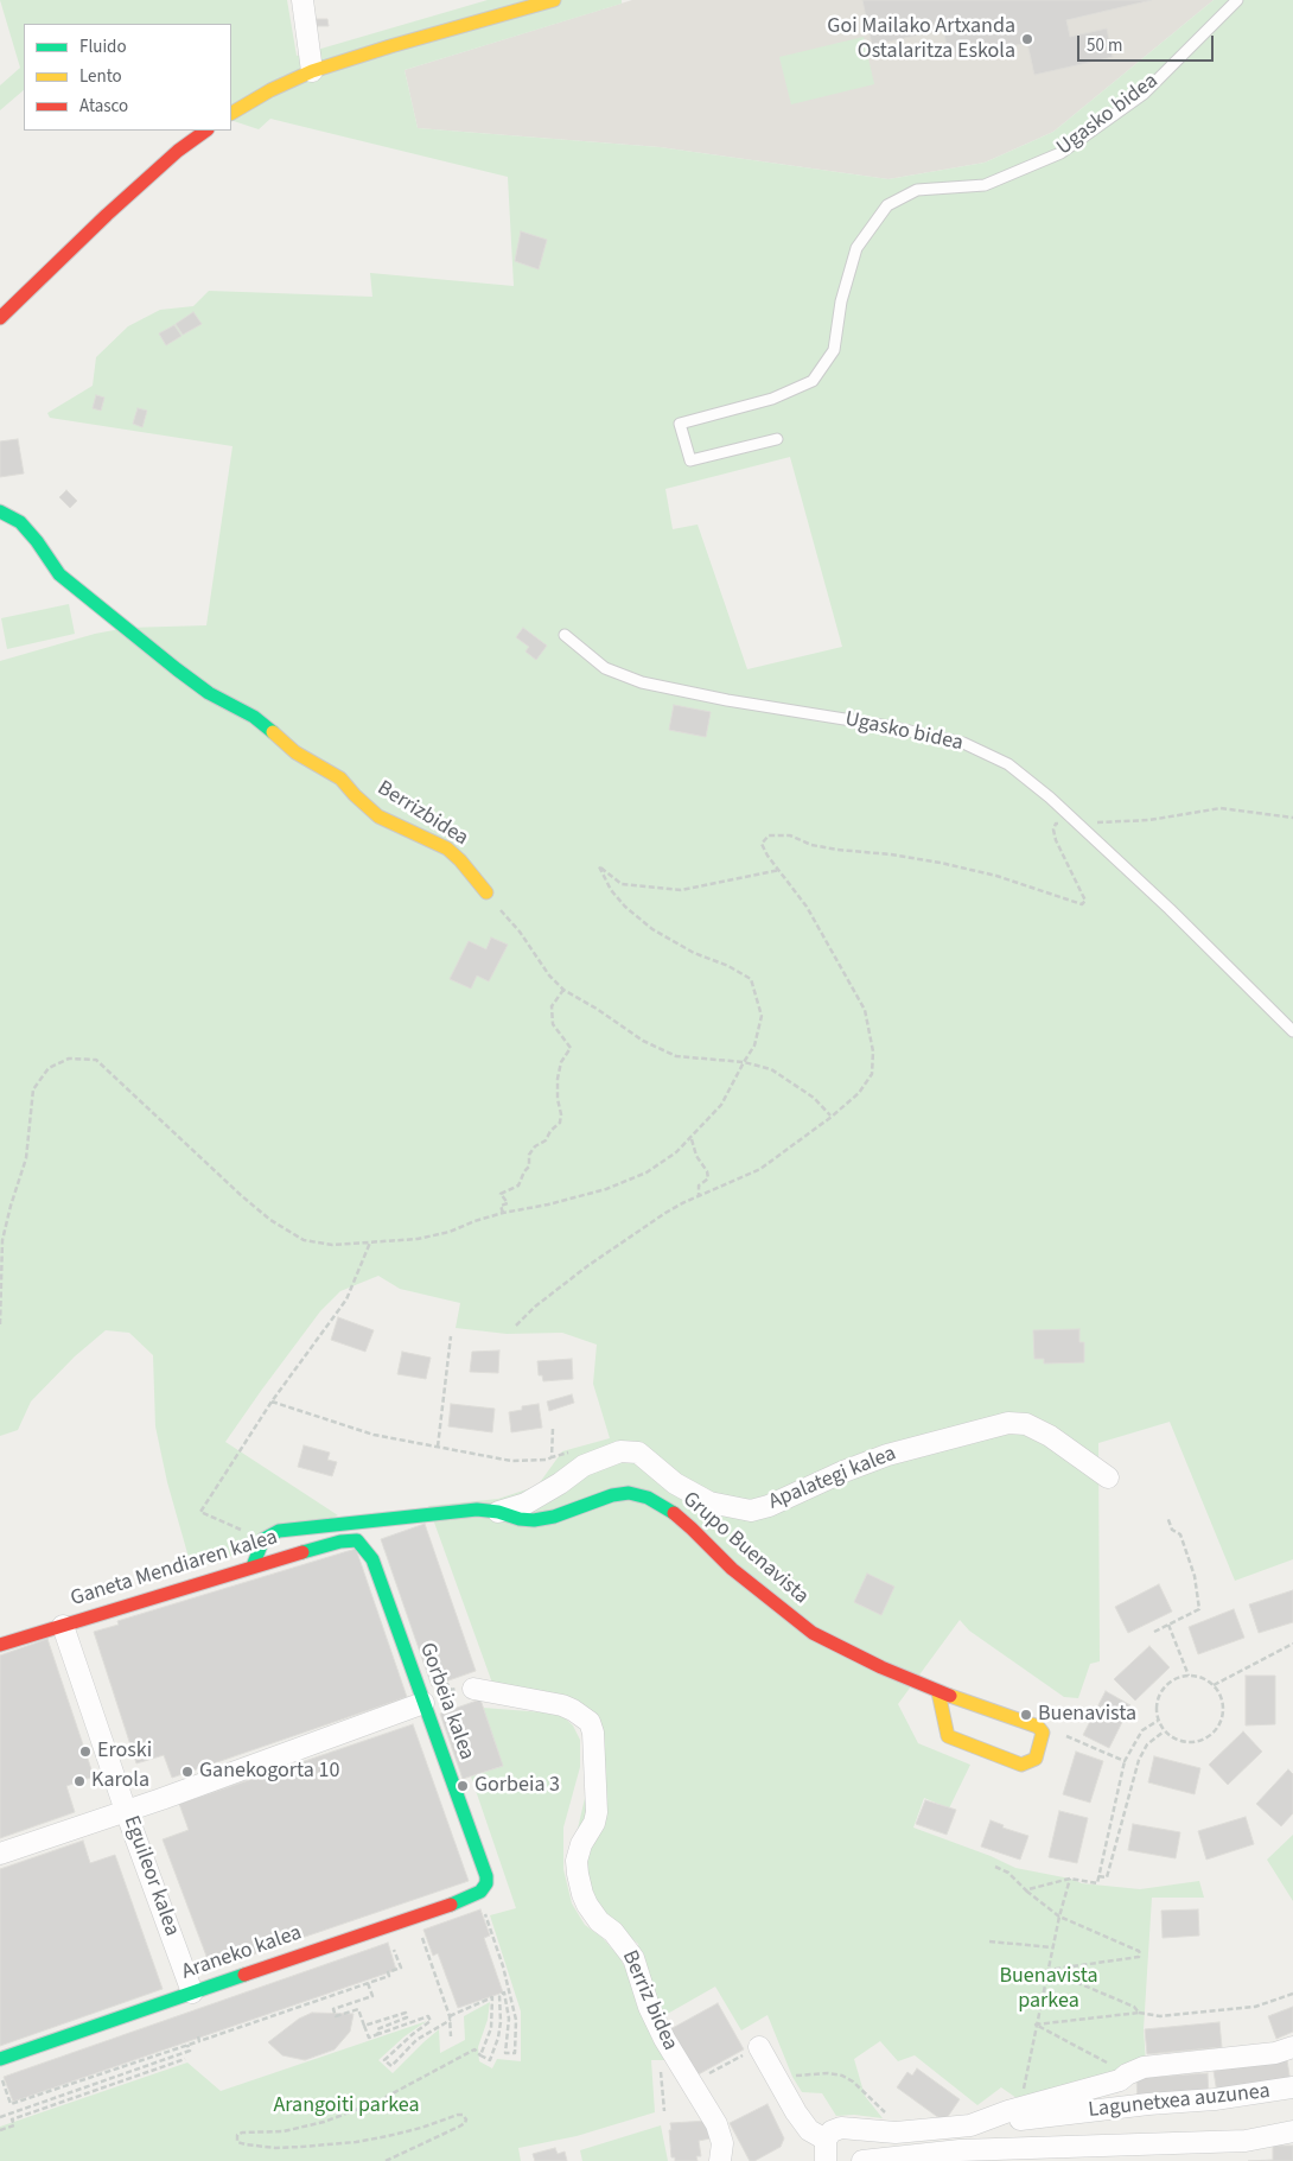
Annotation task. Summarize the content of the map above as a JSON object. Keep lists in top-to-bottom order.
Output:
{
  "streets": {
    "street": [
      "Berrizbidea",
      "Apalategi kalea",
      "Grupo Buenavista",
      "Ganeta Mendiaren kalea",
      "Gorbeia kalea",
      "Eguileor kalea",
      "Araneko kalea",
      "Berriz bidea",
      "Lagunetxea auzunea"
    ],
    "lane": ["Ugasko bidea"]
  },
  "crossings": [
    ["Apalategi kalea", "Grupo Buenavista"],
    ["Ganeta Mendiaren kalea", "Gorbeia kalea"],
    ["Ganeta Mendiaren kalea", "Eguileor kalea"],
    ["Gorbeia kalea", "Araneko kalea"],
    ["Eguileor kalea", "Araneko kalea"]
  ],
  "parks": ["Buenavista parkea", "Arangoiti parkea"],
  "places": [
    "Goi Mailako Artxanda Ostalaritza Eskola",
    "Buenavista",
    "Eroski",
    "Ganekogorta 10",
    "Karola",
    "Gorbeia 3"
  ],
  "legend": ["Fluido", "Lento", "Atasco"],
  "scale_bar": "50 m"
}
